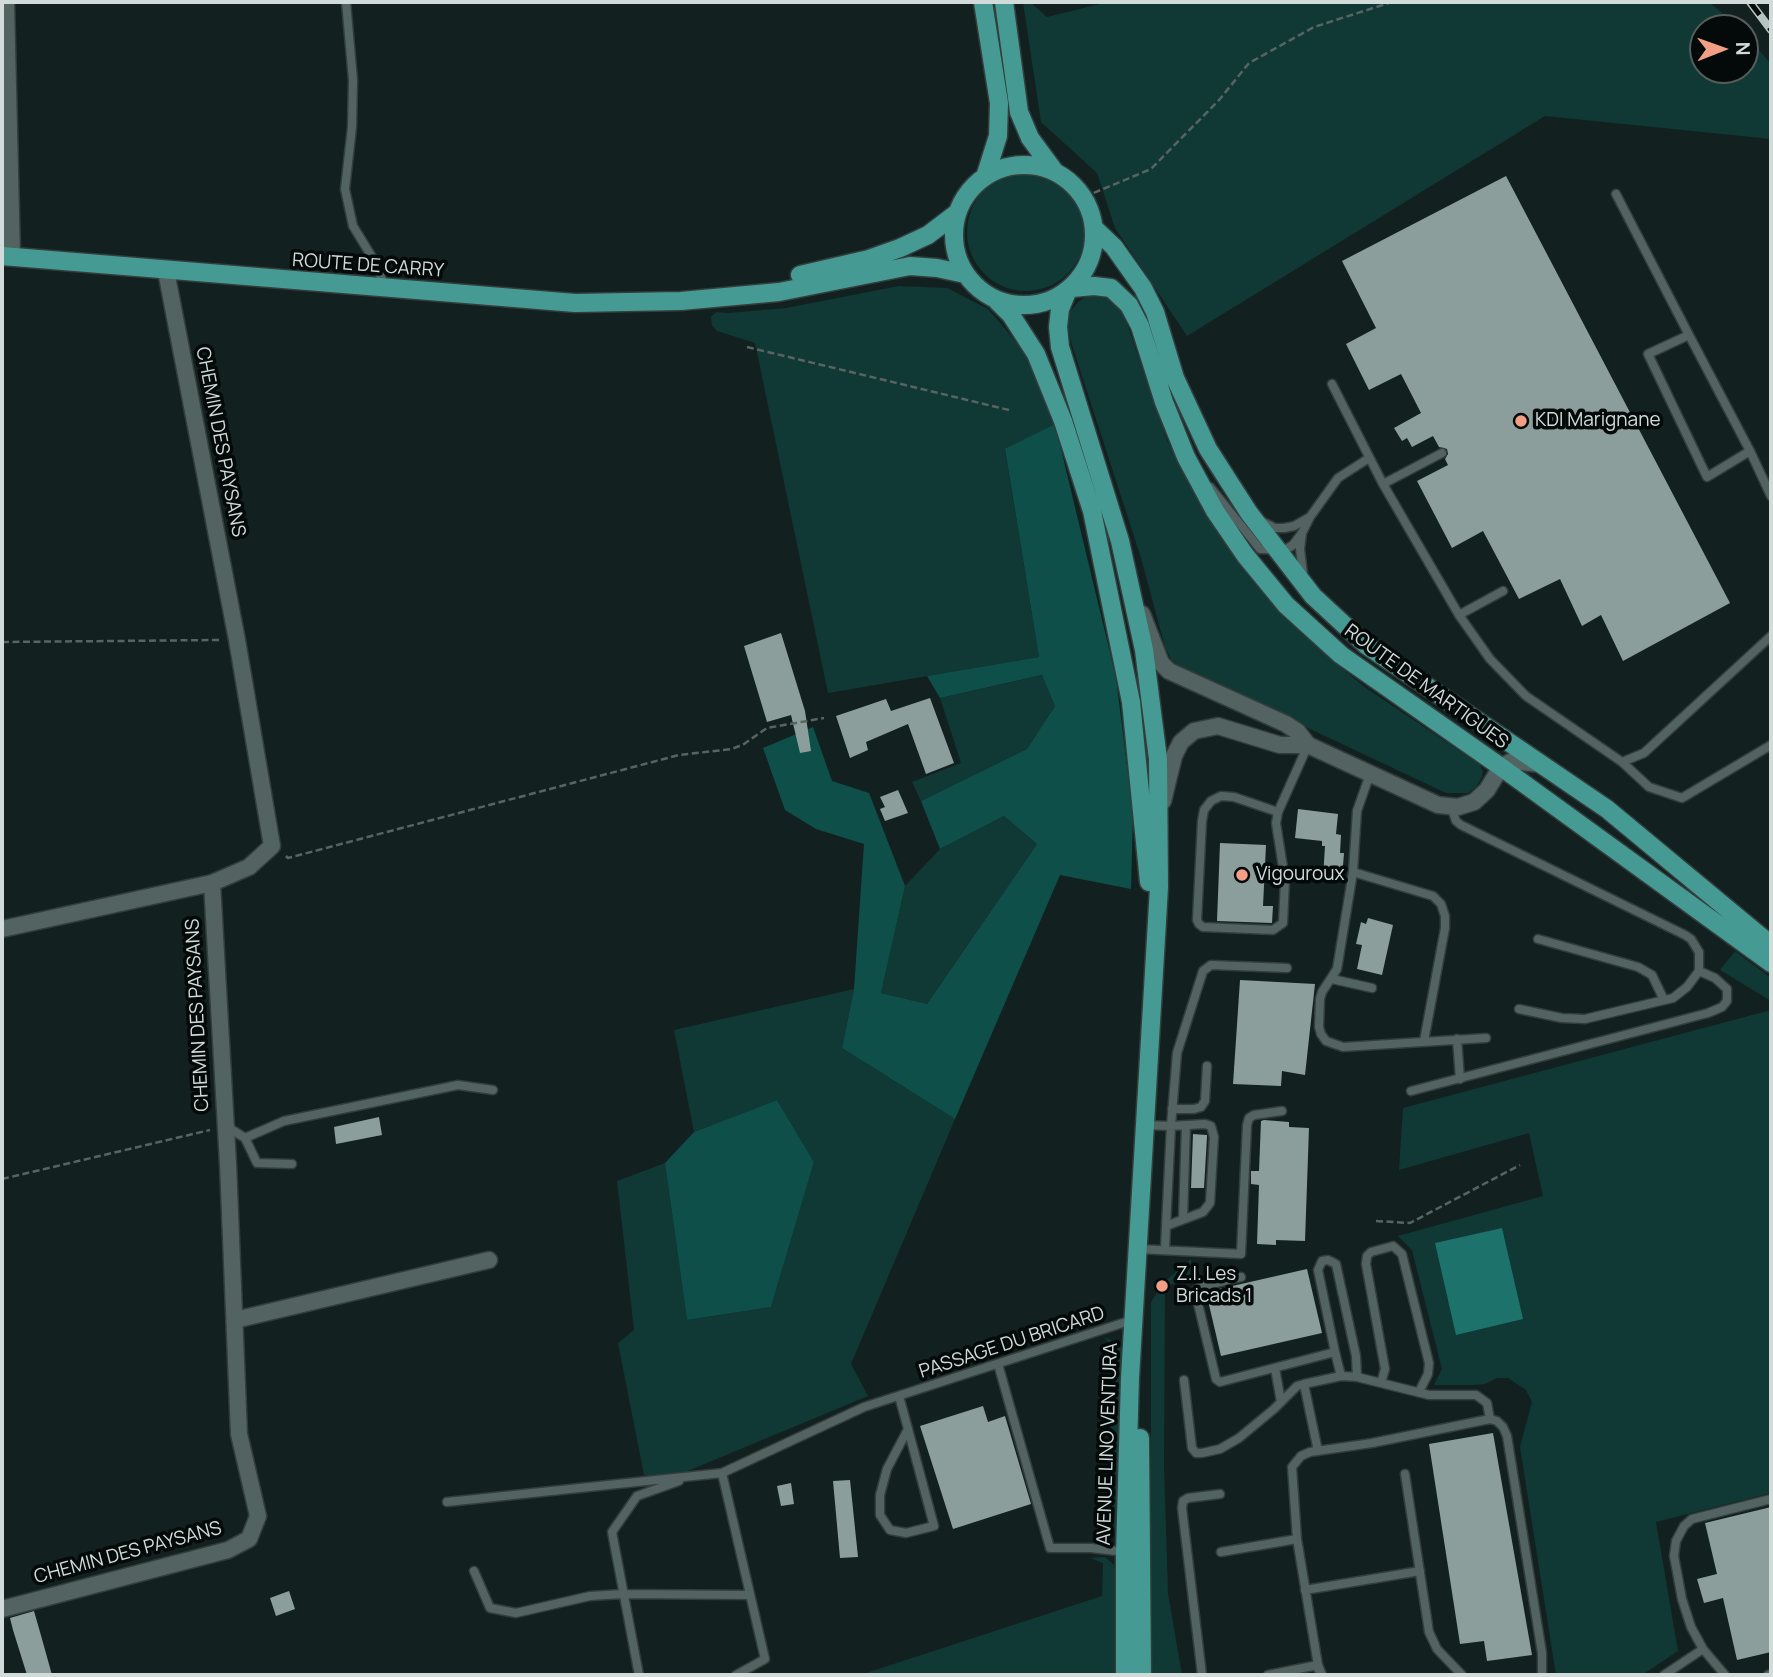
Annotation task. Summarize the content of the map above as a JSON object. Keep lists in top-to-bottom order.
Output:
{
  "streets": {
    "main road": ["ROUTE DE CARRY", "ROUTE DE MARTIGUES", "AVENUE LINO VENTURA"],
    "street": ["CHEMIN DES PAYSANS"],
    "lane": ["PASSAGE DU BRICARD"]
  },
  "crossings": [
    ["ROUTE DE CARRY", "CHEMIN DES PAYSANS"],
    ["ROUTE DE CARRY", "ROUTE DE MARTIGUES"],
    ["PASSAGE DU BRICARD", "AVENUE LINO VENTURA"]
  ],
  "places": ["KDI Marignane", "Vigouroux", "Z.I. Les Bricads 1"],
  "north": "right"
}
